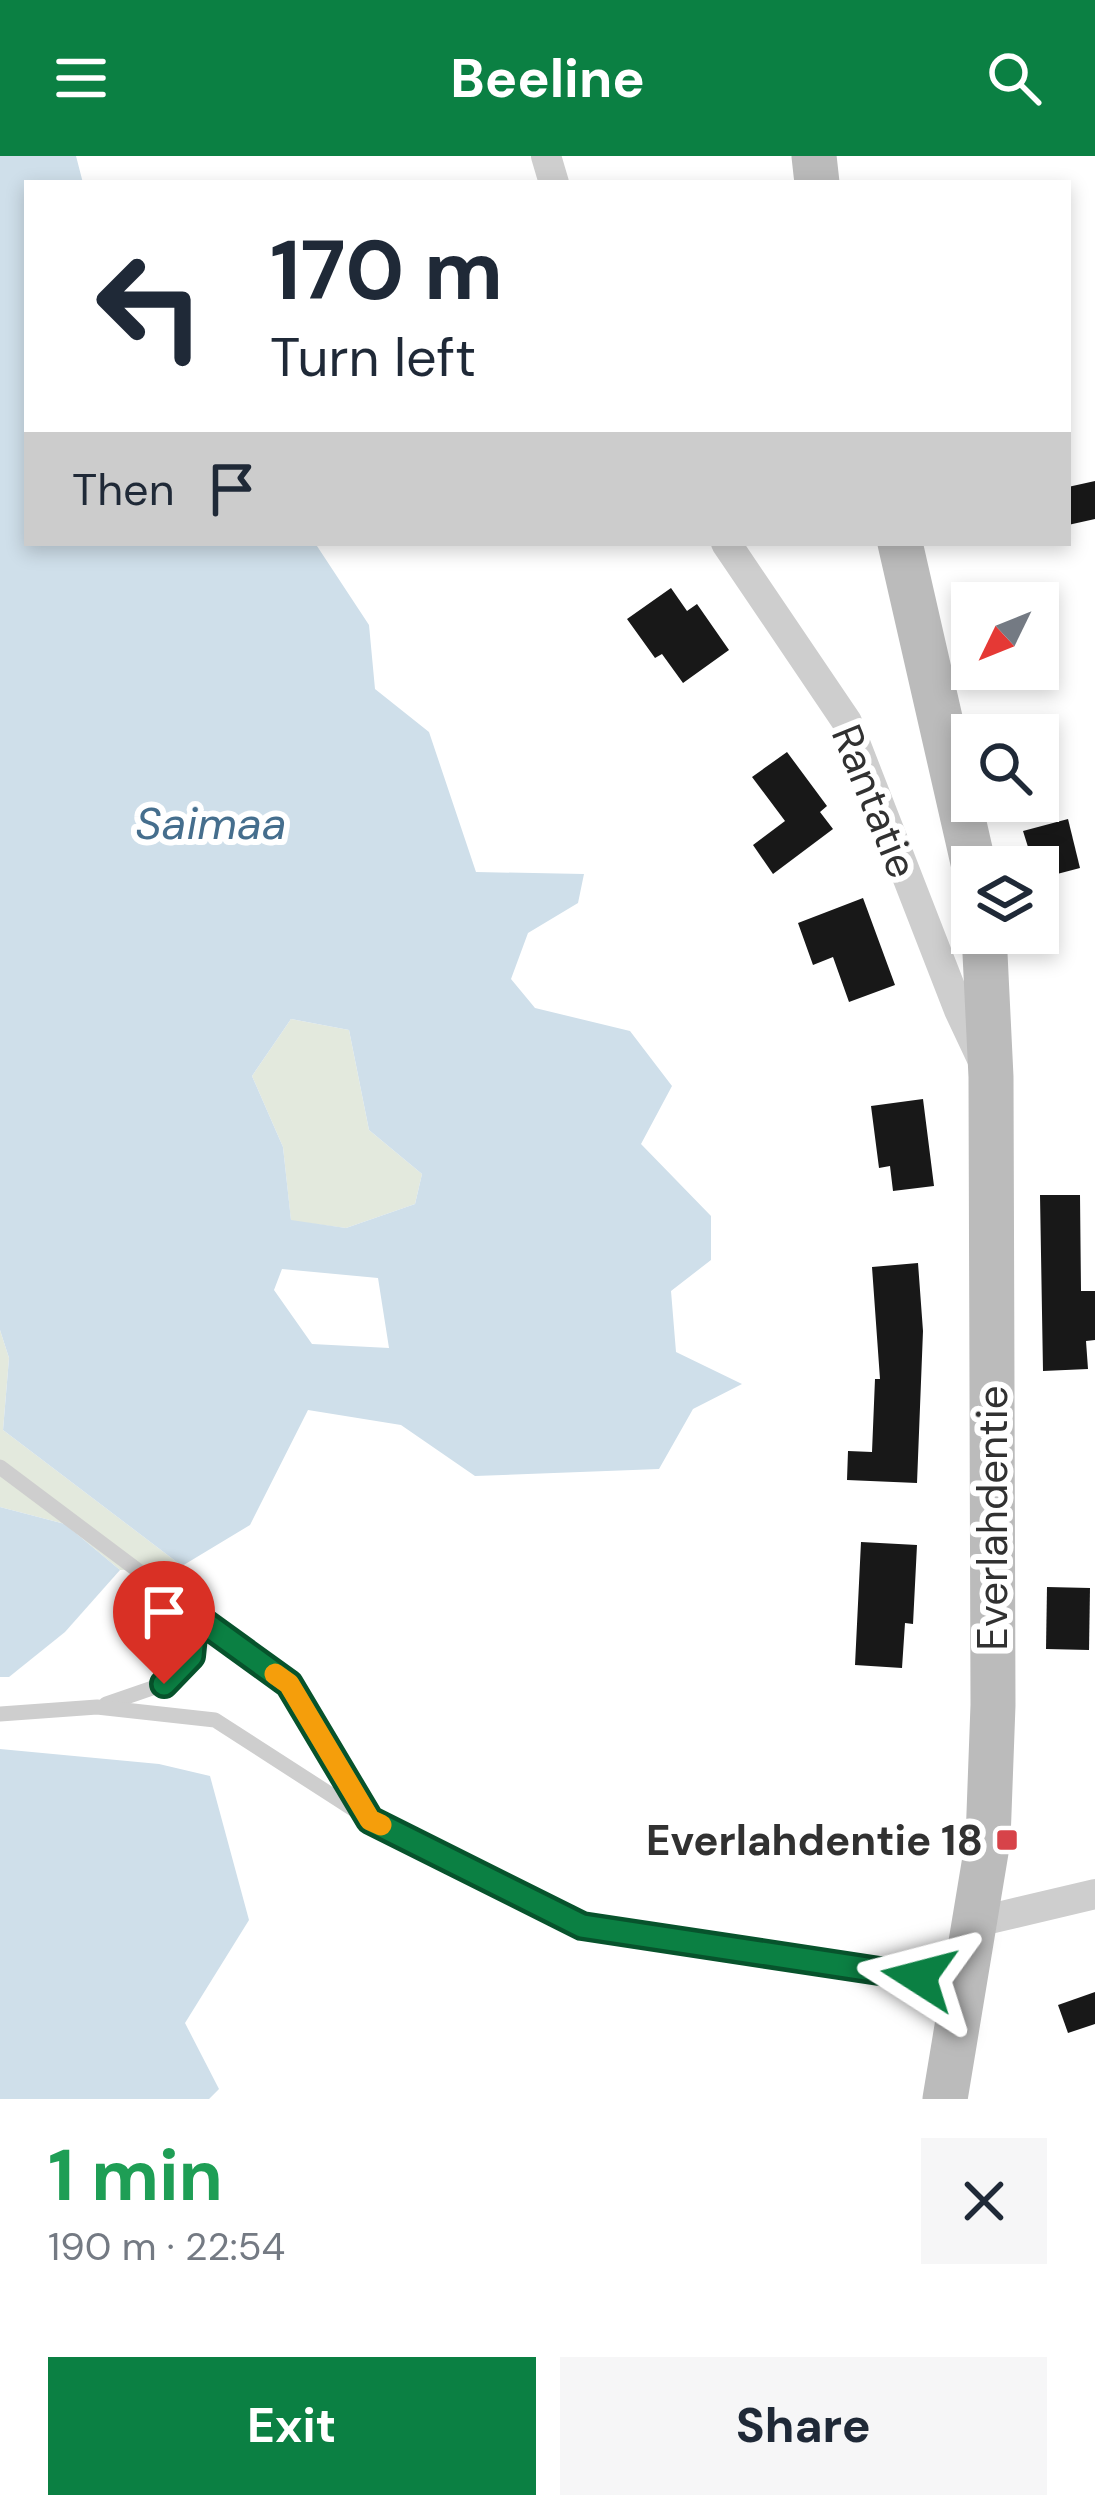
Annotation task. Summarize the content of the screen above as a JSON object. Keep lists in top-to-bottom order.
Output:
{
  "streets": {
    "street": ["Rantatie", "Everlahdentie"]
  },
  "crossings": [
    ["Rantatie", "Everlahdentie"]
  ],
  "water": ["Saimaa"],
  "places": {
    "transit": ["Everlahdentie 18"]
  },
  "north": "bottom left",
  "page": {
    "header": "Beeline",
    "turn": ["170 m", "Turn left"],
    "then": "Then",
    "heading": ["1 min", "190 m · 22:54"],
    "buttons": ["Exit", "Share"]
  }
}
